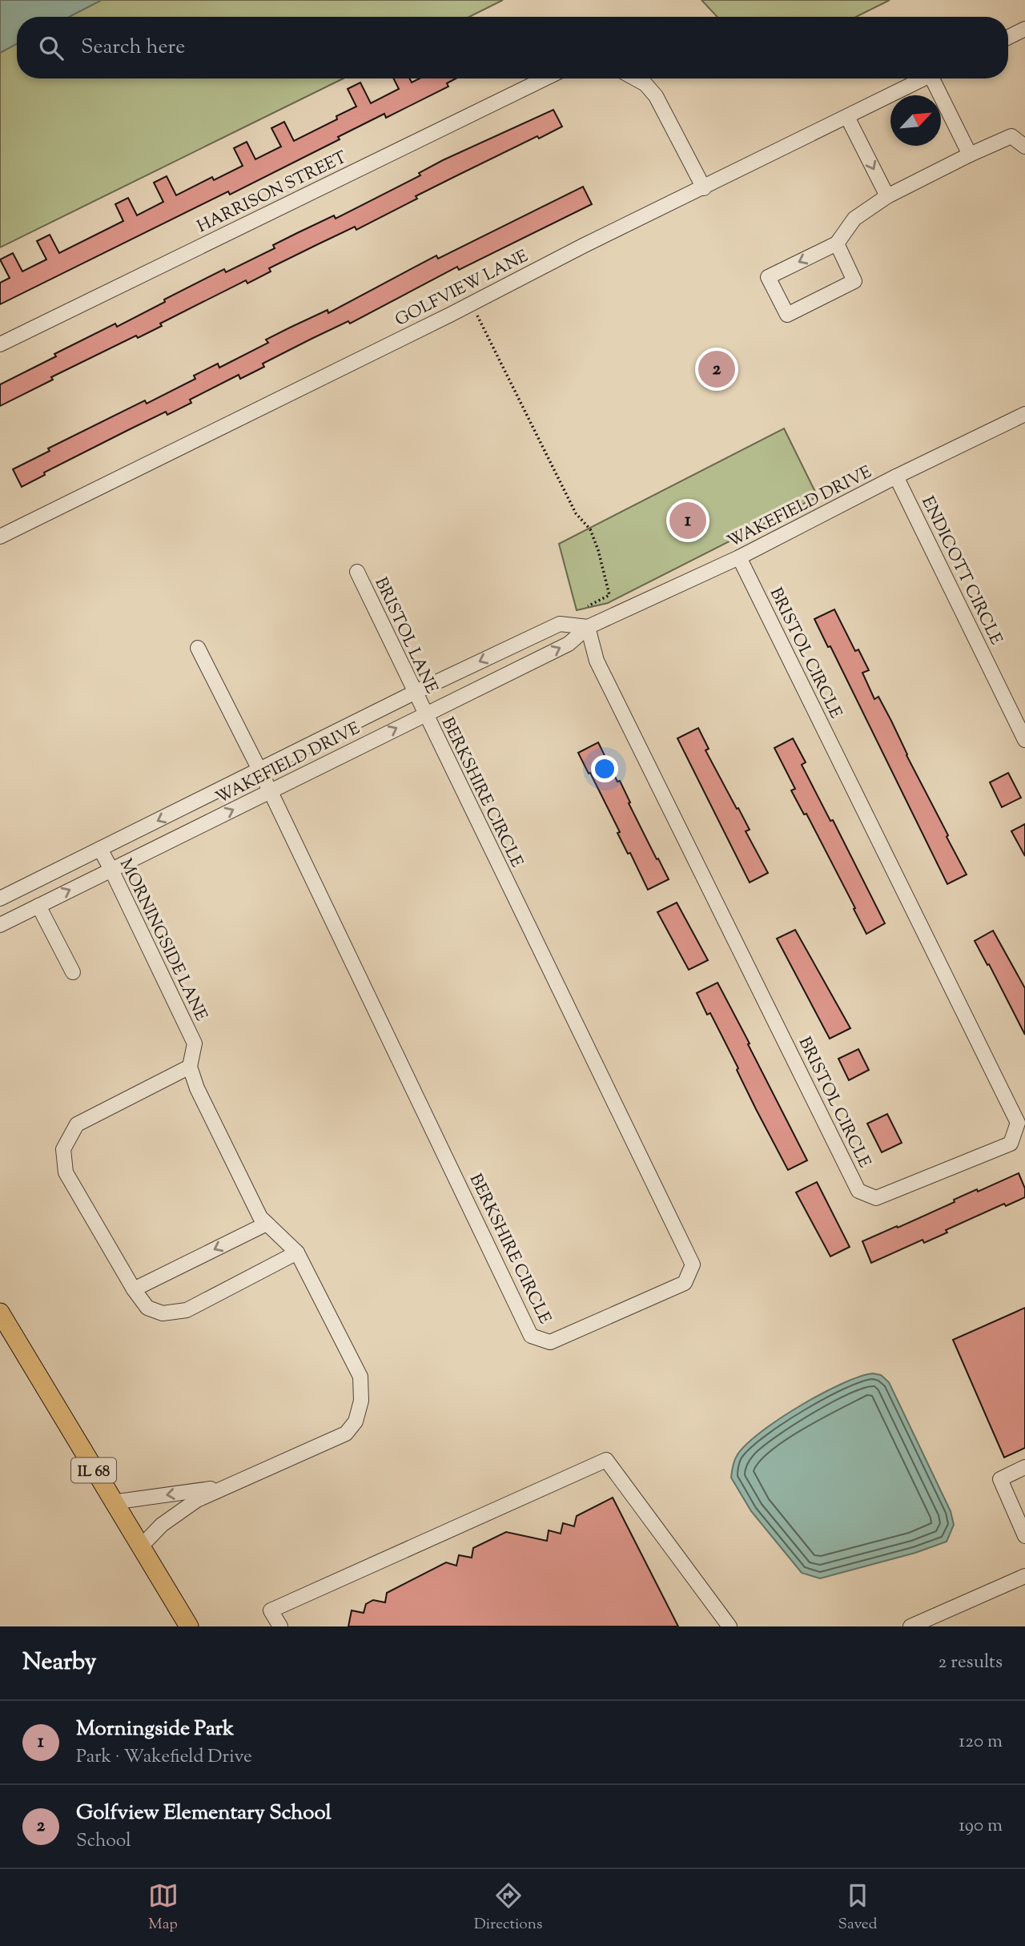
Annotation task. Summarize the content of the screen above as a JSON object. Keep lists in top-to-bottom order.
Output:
{
  "streets": {
    "main road": ["IL 68"],
    "street": [
      "HARRISON STREET",
      "GOLFVIEW LANE",
      "WAKEFIELD DRIVE",
      "ENDICOTT CIRCLE",
      "BRISTOL LANE",
      "BRISTOL CIRCLE",
      "BERKSHIRE CIRCLE",
      "MORNINGSIDE LANE"
    ]
  },
  "crossings": [
    ["WAKEFIELD DRIVE", "ENDICOTT CIRCLE"],
    ["WAKEFIELD DRIVE", "BRISTOL LANE"],
    ["WAKEFIELD DRIVE", "BRISTOL CIRCLE"],
    ["WAKEFIELD DRIVE", "BERKSHIRE CIRCLE"],
    ["WAKEFIELD DRIVE", "MORNINGSIDE LANE"],
    ["BRISTOL LANE", "BERKSHIRE CIRCLE"],
    ["MORNINGSIDE LANE", "IL 68"]
  ],
  "north": "top right",
  "page": {
    "search": "Search here",
    "pins": ["2", "1"],
    "heading": ["Nearby", "2 results"],
    "list": [
      {
        "mark": "1",
        "name": "Morningside Park",
        "note": "Park · Wakefield Drive",
        "value": "120 m"
      },
      {
        "mark": "2",
        "name": "Golfview Elementary School",
        "note": "School",
        "value": "190 m"
      }
    ],
    "nav": ["Map", "Directions", "Saved"]
  }
}
